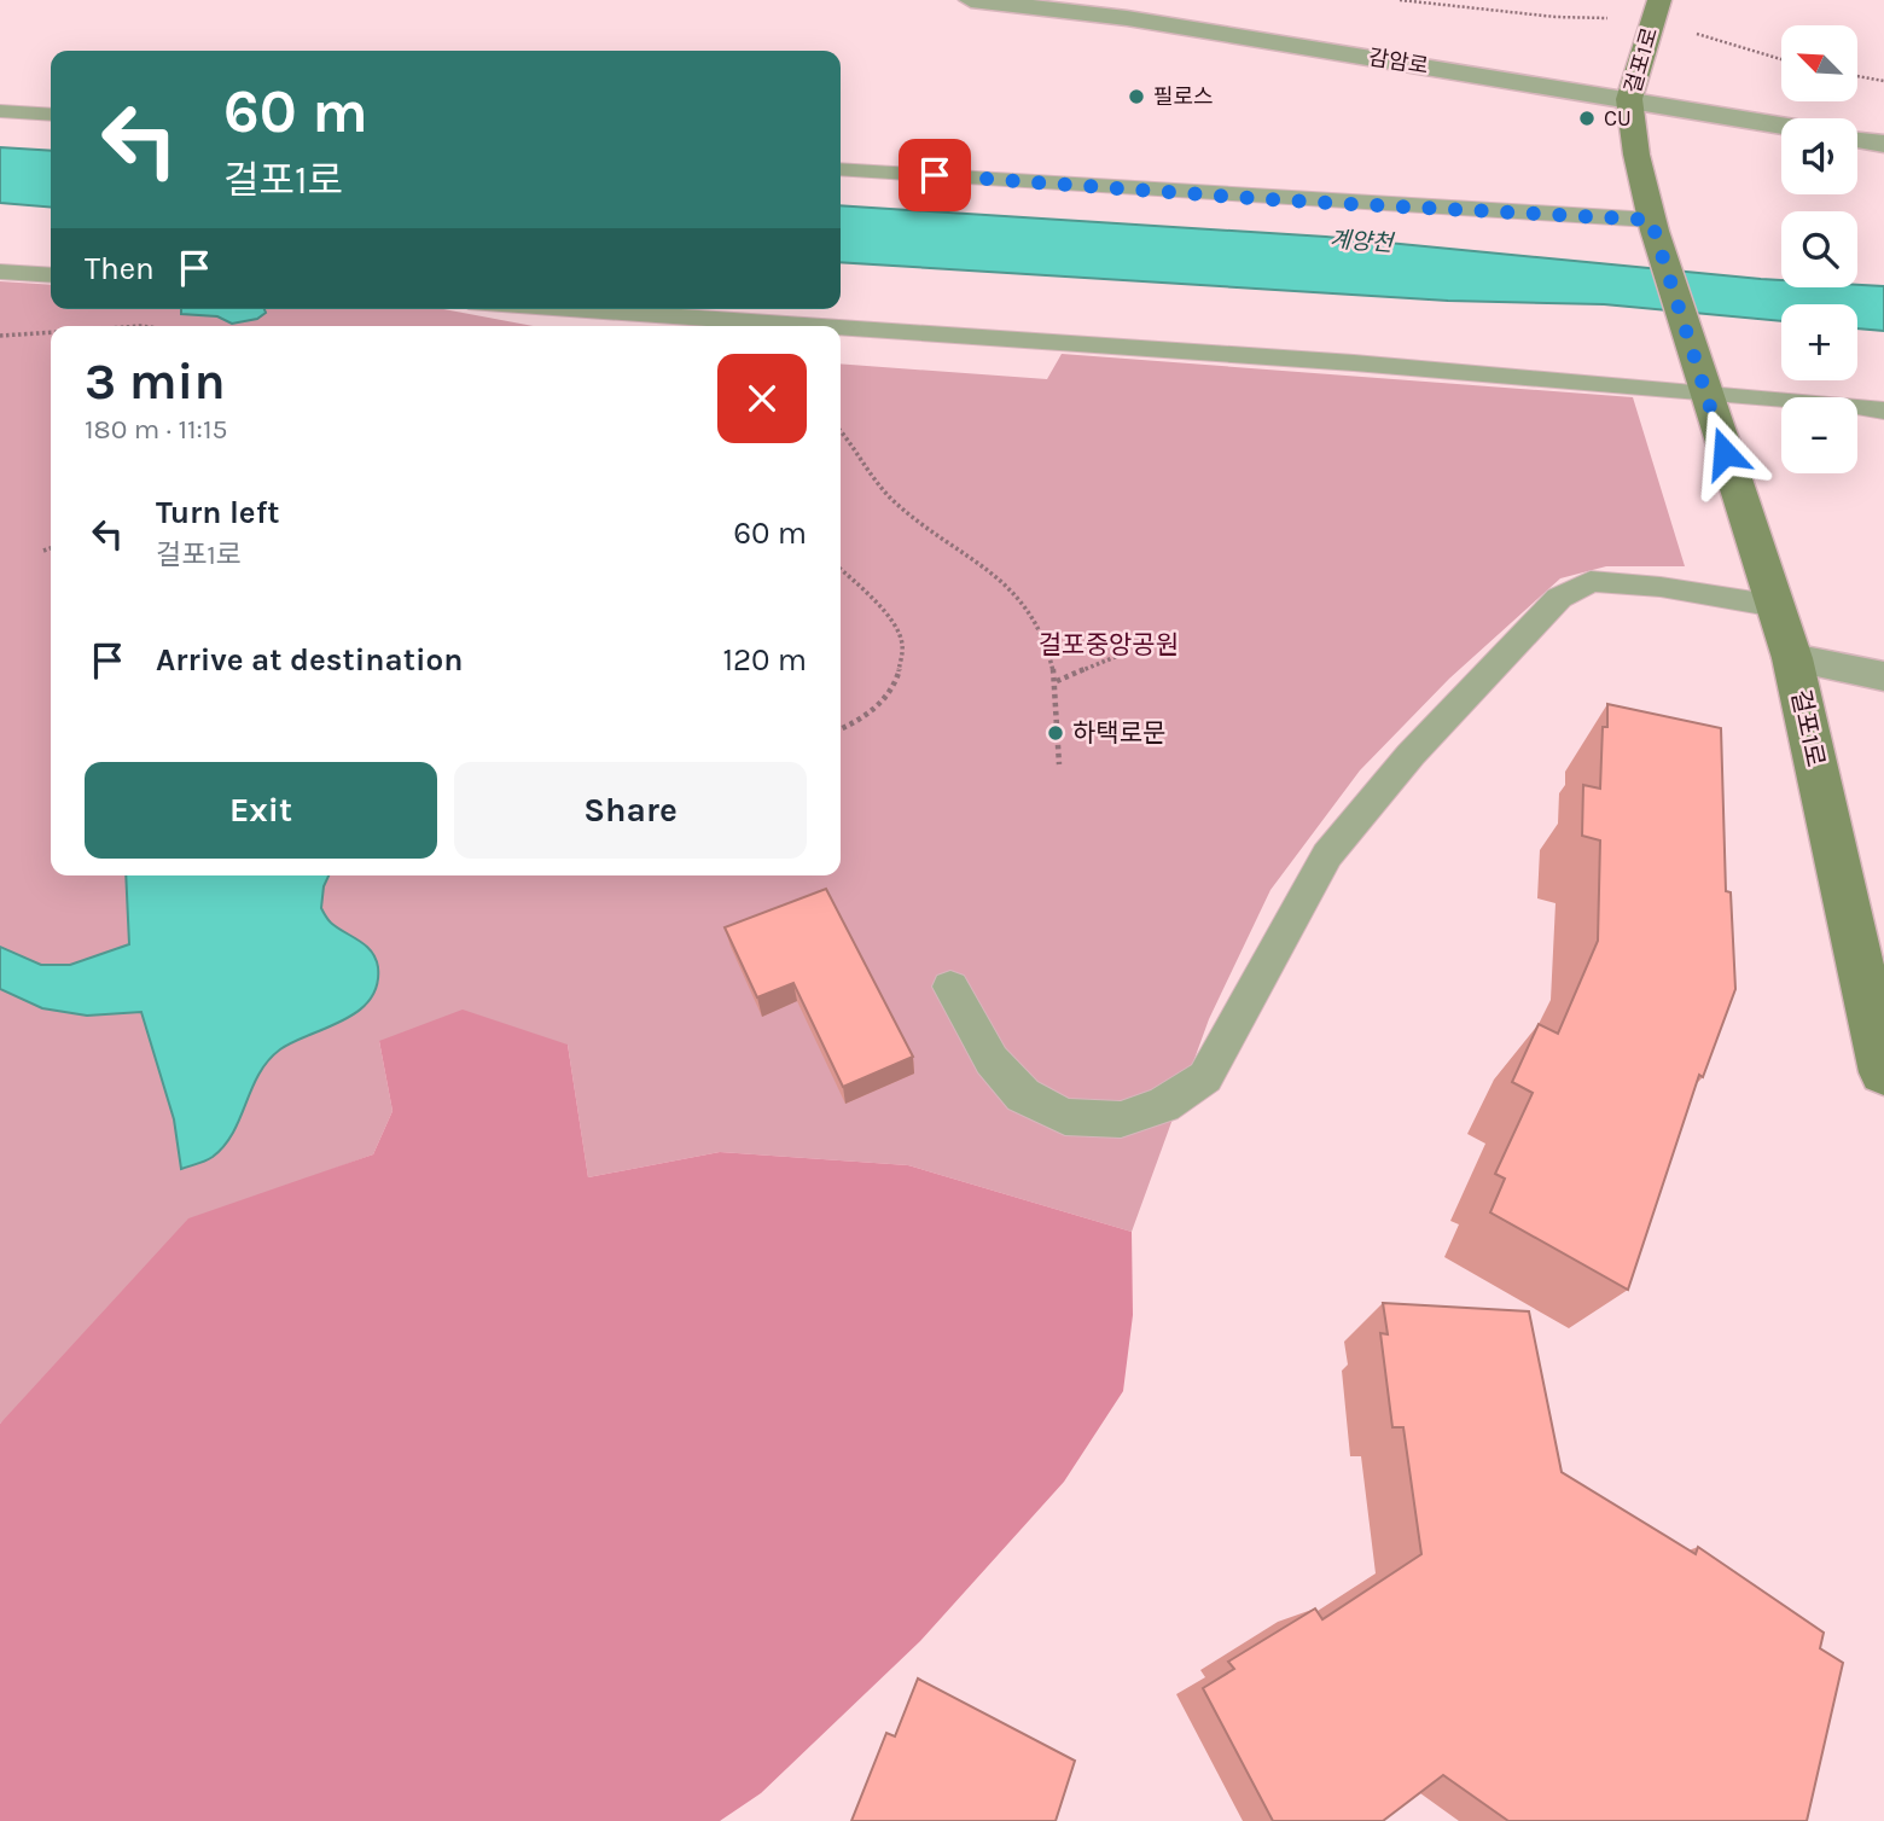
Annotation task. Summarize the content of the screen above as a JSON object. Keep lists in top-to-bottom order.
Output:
{
  "streets": {
    "street": ["걸포1로", "감암로"]
  },
  "crossings": [
    ["걸포1로", "감암로"]
  ],
  "water": ["계양천"],
  "parks": ["걸포중앙공원"],
  "places": ["필로스", "CU", "하택로문"],
  "north": "top left",
  "page": {
    "map_buttons": ["+", "−"],
    "turn": ["60 m", "걸포1로"],
    "then": "Then",
    "heading": ["3 min", "180 m · 11:15"],
    "list": [
      {
        "name": "Turn left",
        "note": "걸포1로",
        "value": "60 m"
      },
      {
        "name": "Arrive at destination",
        "value": "120 m"
      }
    ],
    "buttons": ["Exit", "Share"]
  }
}
